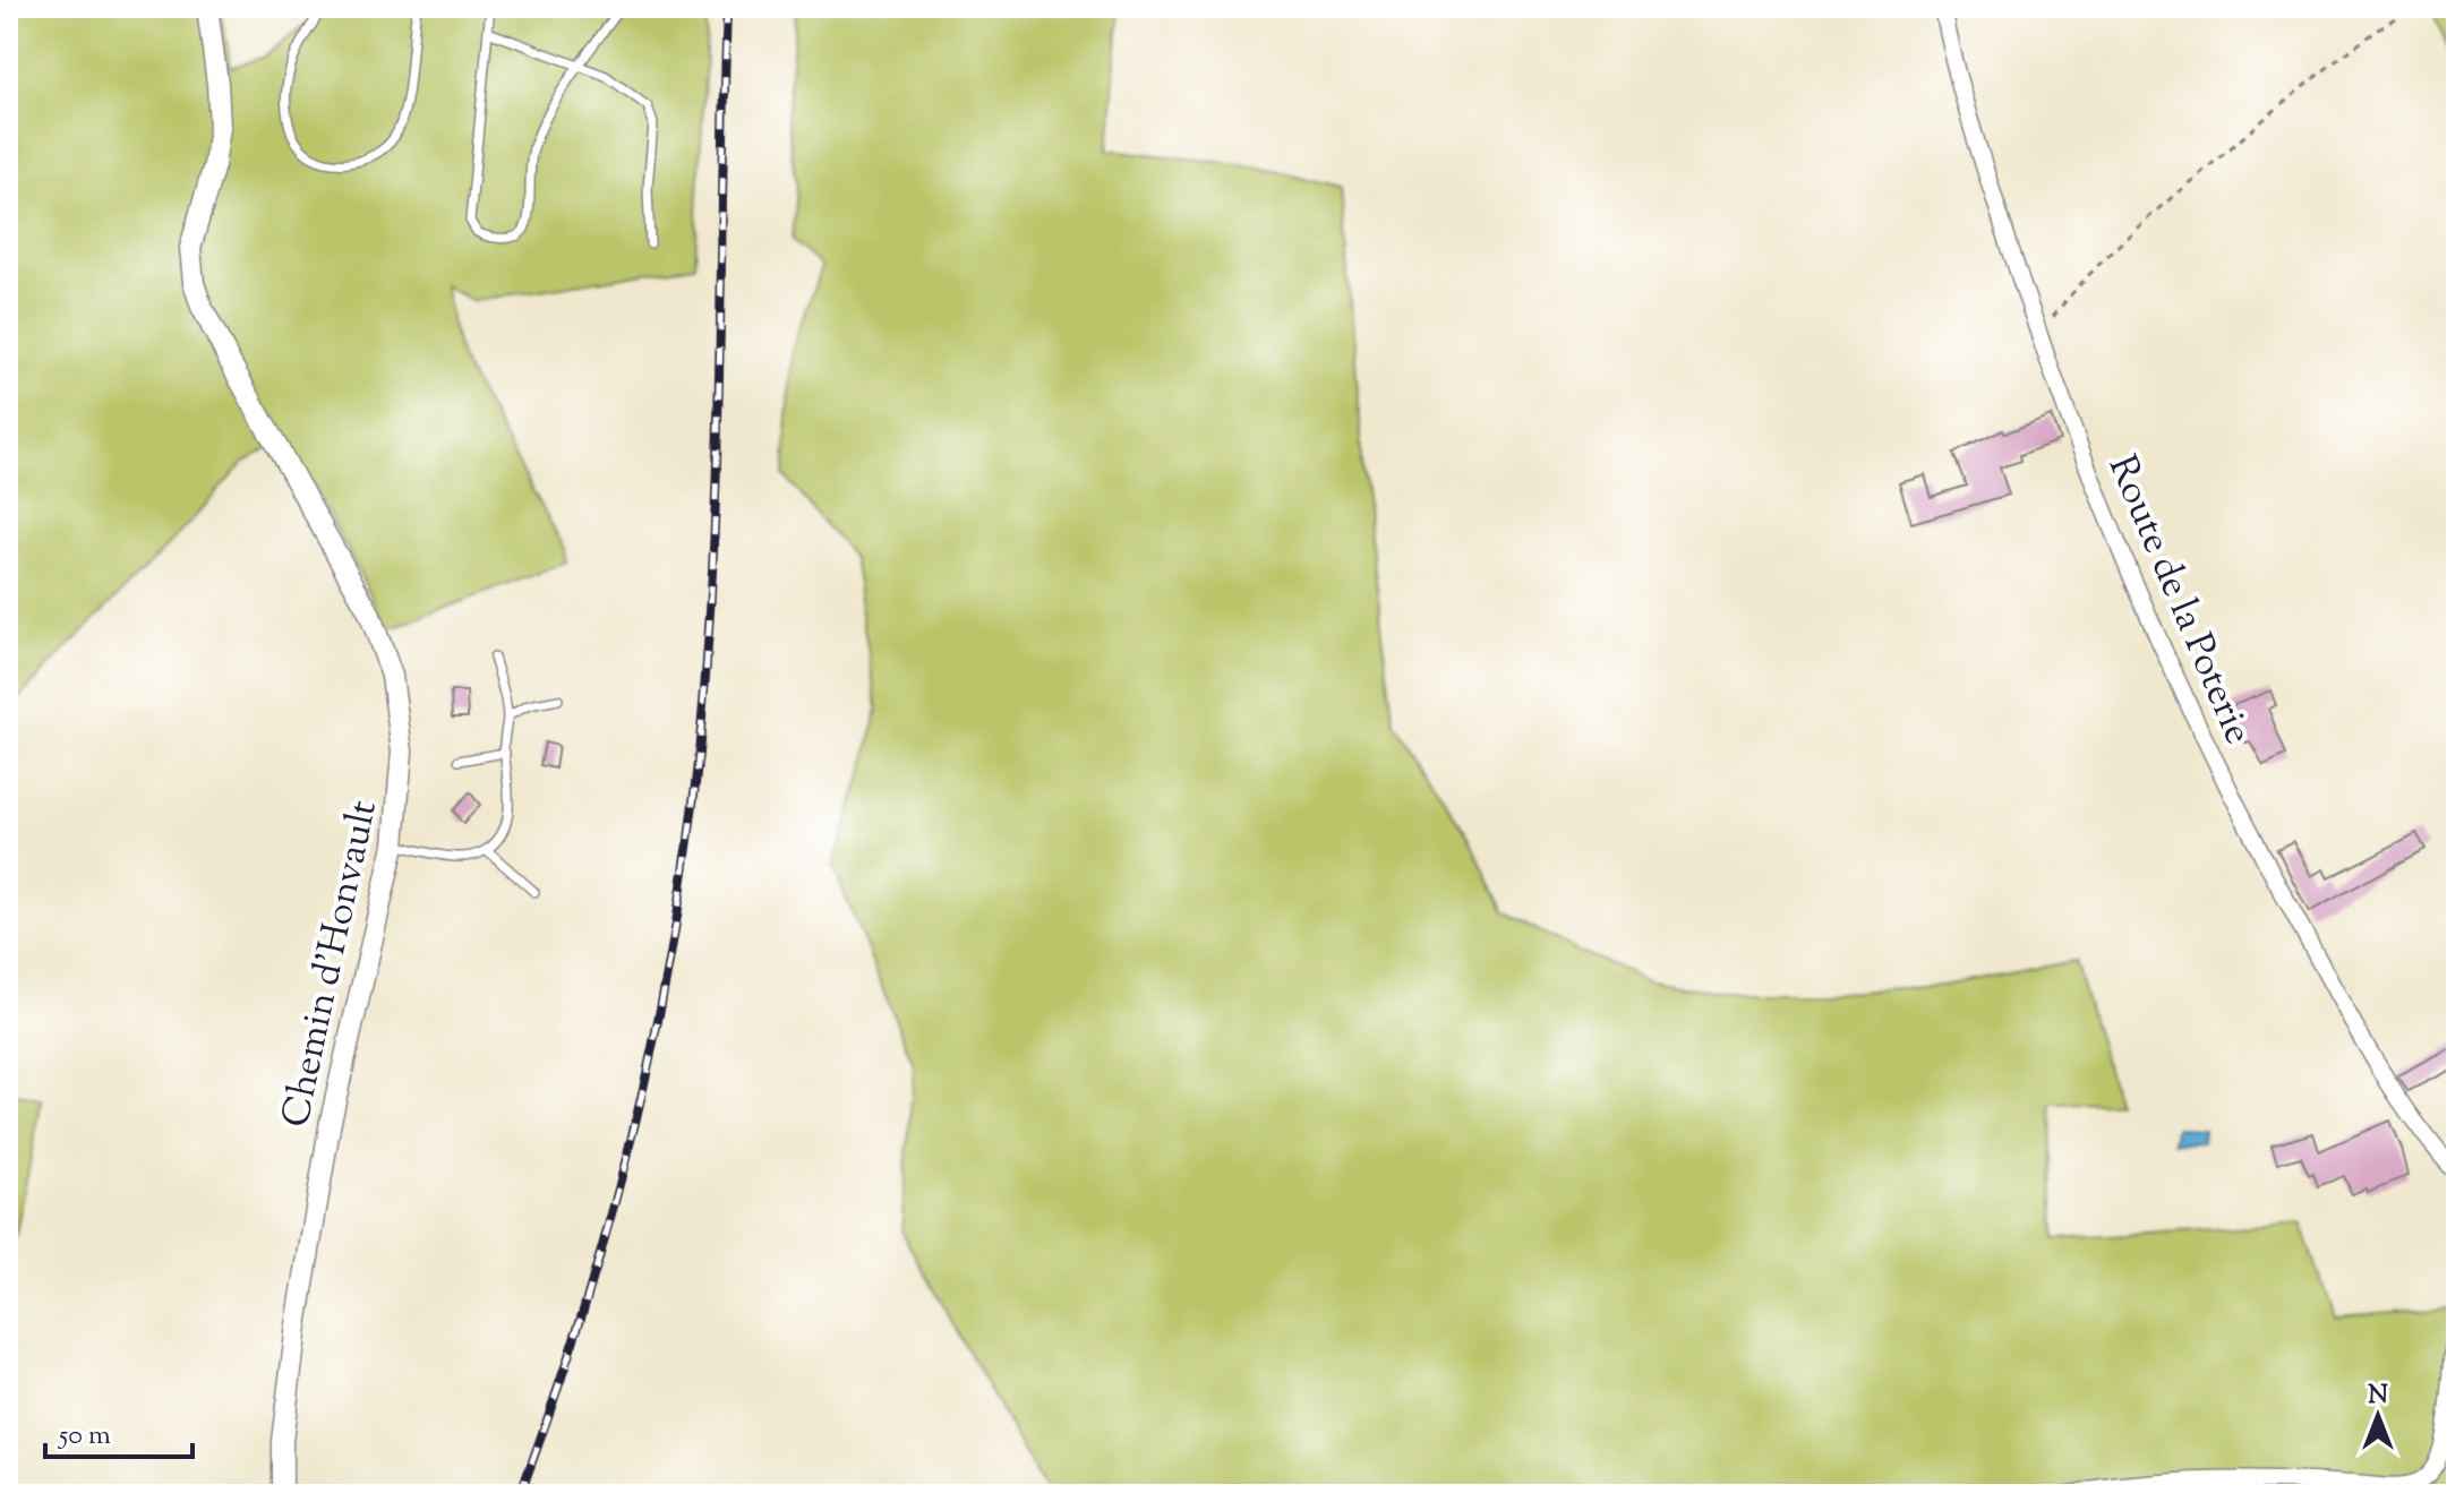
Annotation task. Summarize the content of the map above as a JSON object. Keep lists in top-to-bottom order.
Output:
{
  "streets": {
    "street": ["Route de la Poterie", "Chemin d'Honvault"]
  },
  "scale_bar": "50 m",
  "north": "top"
}
